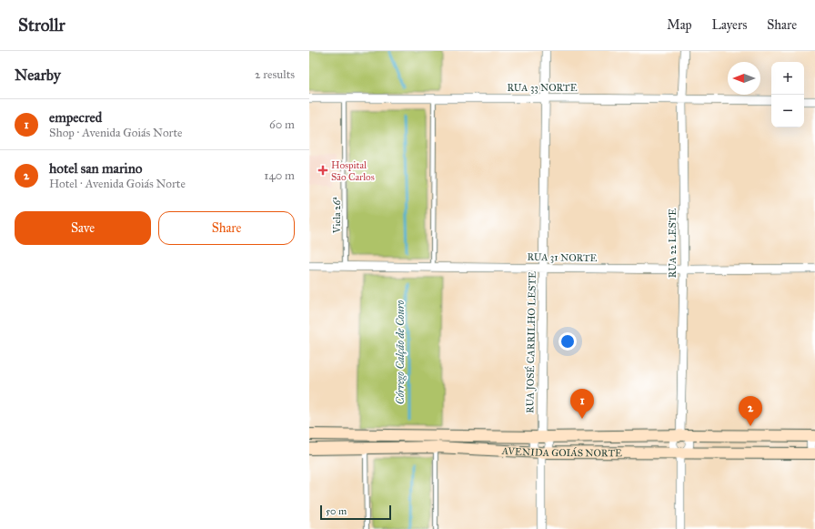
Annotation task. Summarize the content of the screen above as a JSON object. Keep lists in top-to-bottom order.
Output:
{
  "streets": {
    "main road": ["AVENIDA GOIÁS NORTE"],
    "street": [
      "RUA 33 NORTE",
      "RUA 22 LESTE",
      "RUA 31 NORTE",
      "RUA JOSÉ CARRILHO LESTE"
    ],
    "lane": ["Viela 26ª"]
  },
  "crossings": [
    ["RUA 33 NORTE", "Viela 26ª"],
    ["RUA 33 NORTE", "RUA 22 LESTE"],
    ["RUA 33 NORTE", "RUA JOSÉ CARRILHO LESTE"],
    ["Viela 26ª", "RUA 31 NORTE"],
    ["RUA 22 LESTE", "RUA 31 NORTE"],
    ["RUA 22 LESTE", "AVENIDA GOIÁS NORTE"],
    ["RUA 31 NORTE", "RUA JOSÉ CARRILHO LESTE"],
    ["RUA JOSÉ CARRILHO LESTE", "AVENIDA GOIÁS NORTE"]
  ],
  "water": ["Córrego Calção de Couro"],
  "places": {
    "health": ["Hospital São Carlos"]
  },
  "scale_bar": "50 m",
  "north": "left",
  "page": {
    "header": "Strollr",
    "nav": ["Map", "Layers", "Share"],
    "heading": ["Nearby", "2 results"],
    "map_buttons": ["+", "−"],
    "list": [
      {
        "mark": "1",
        "name": "empecred",
        "note": "Shop · Avenida Goiás Norte",
        "value": "60 m"
      },
      {
        "mark": "2",
        "name": "hotel san marino",
        "note": "Hotel · Avenida Goiás Norte",
        "value": "140 m"
      }
    ],
    "buttons": ["Save", "Share"],
    "pins": ["1", "2"],
    "scale": "50 m"
  }
}
